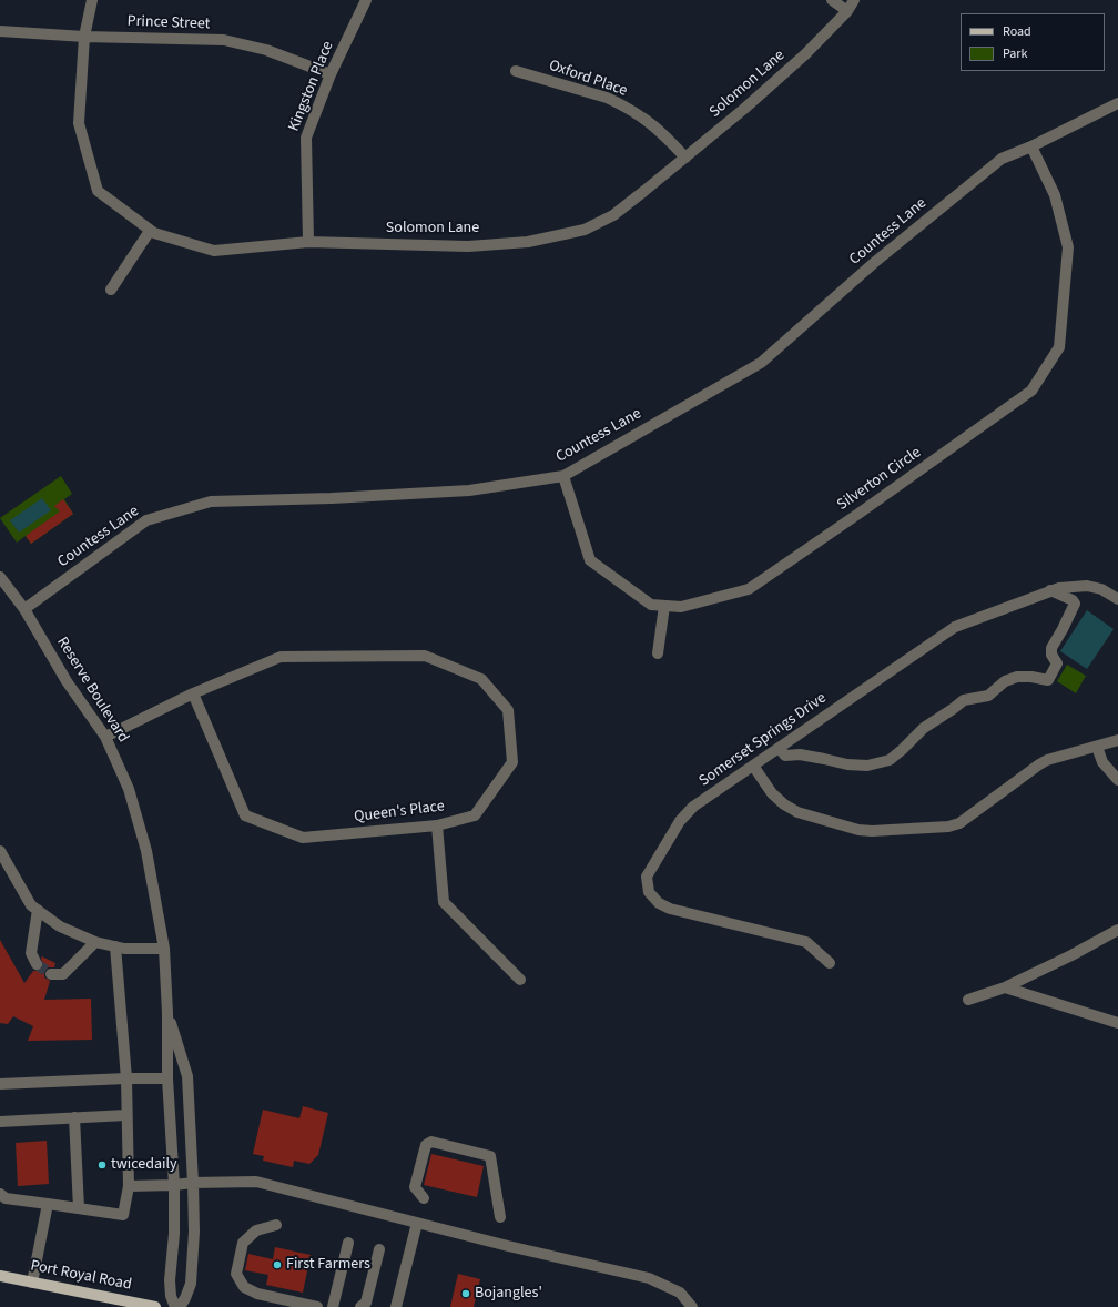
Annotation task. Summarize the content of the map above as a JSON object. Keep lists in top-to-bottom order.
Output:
{
  "streets": {
    "main road": ["Port Royal Road"],
    "street": [
      "Prince Street",
      "Oxford Place",
      "Solomon Lane",
      "Kingston Place",
      "Countess Lane",
      "Silverton Circle",
      "Reserve Boulevard",
      "Somerset Springs Drive",
      "Queen's Place"
    ]
  },
  "crossings": [
    ["Prince Street", "Solomon Lane"],
    ["Prince Street", "Kingston Place"],
    ["Oxford Place", "Solomon Lane"],
    ["Solomon Lane", "Kingston Place"],
    ["Countess Lane", "Silverton Circle"],
    ["Countess Lane", "Reserve Boulevard"],
    ["Reserve Boulevard", "Queen's Place"]
  ],
  "places": ["twicedaily", "First Farmers", "Bojangles'"],
  "legend": ["Road", "Park"]
}
